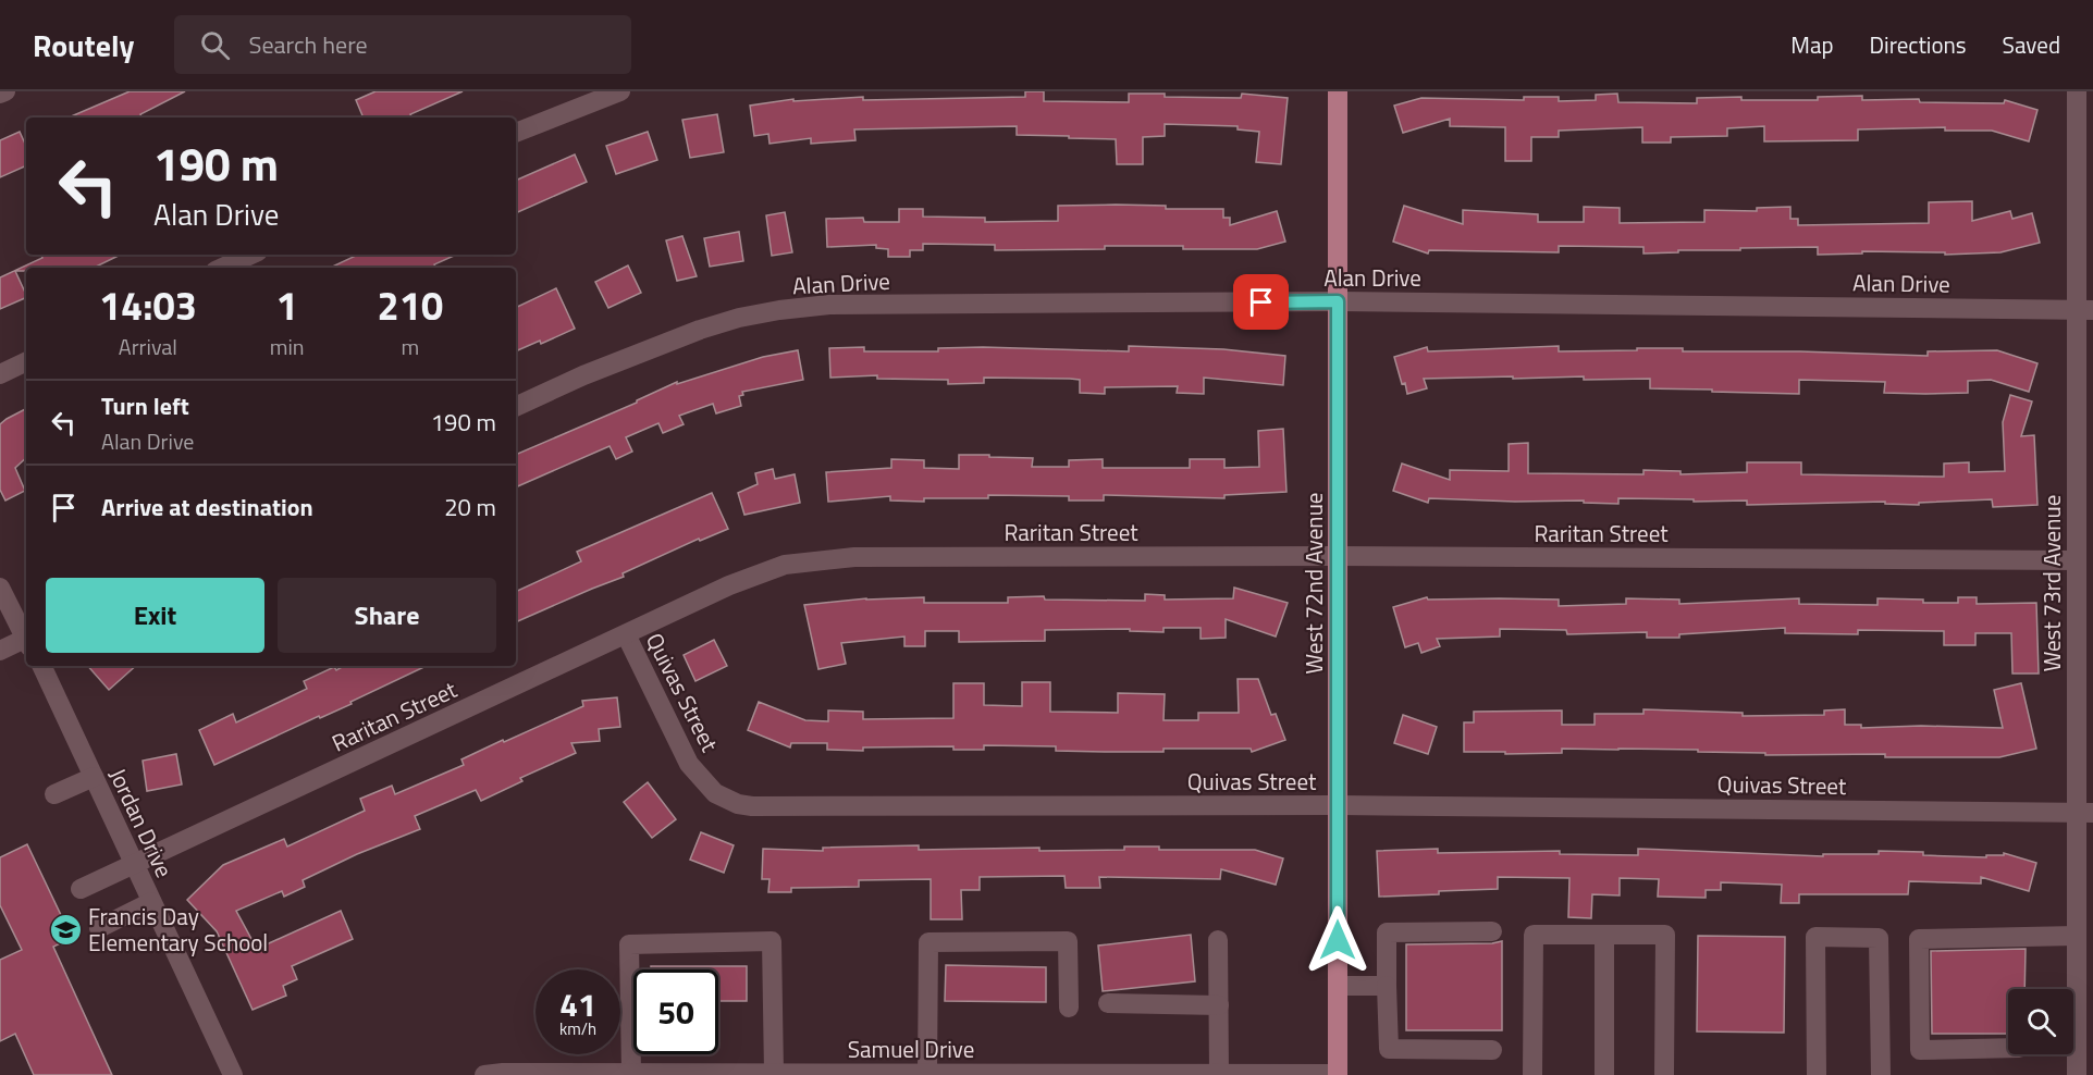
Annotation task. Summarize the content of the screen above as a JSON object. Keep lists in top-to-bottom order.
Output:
{
  "streets": {
    "main road": ["West 72nd Avenue"],
    "street": [
      "Alan Drive",
      "Raritan Street",
      "West 73rd Avenue",
      "Quivas Street",
      "Jordan Drive",
      "Samuel Drive"
    ]
  },
  "crossings": [
    ["Alan Drive", "West 72nd Avenue"],
    ["Alan Drive", "West 73rd Avenue"],
    ["Raritan Street", "West 72nd Avenue"],
    ["Raritan Street", "West 73rd Avenue"],
    ["Raritan Street", "Quivas Street"],
    ["Raritan Street", "Jordan Drive"],
    ["West 72nd Avenue", "Quivas Street"],
    ["West 72nd Avenue", "Samuel Drive"],
    ["West 73rd Avenue", "Quivas Street"]
  ],
  "places": {
    "school or university": ["Francis Day Elementary School"]
  },
  "page": {
    "header": "Routely",
    "search": "Search here",
    "nav": ["Map", "Directions", "Saved"],
    "turn": ["190 m", "Alan Drive"],
    "eta": [
      "14:03",
      "Arrival",
      "1",
      "min",
      "210",
      "m"
    ],
    "list": [
      {
        "name": "Turn left",
        "note": "Alan Drive",
        "value": "190 m"
      },
      {
        "name": "Arrive at destination",
        "value": "20 m"
      }
    ],
    "buttons": ["Exit", "Share"],
    "speed": "41 km/h",
    "limit": "50"
  }
}
